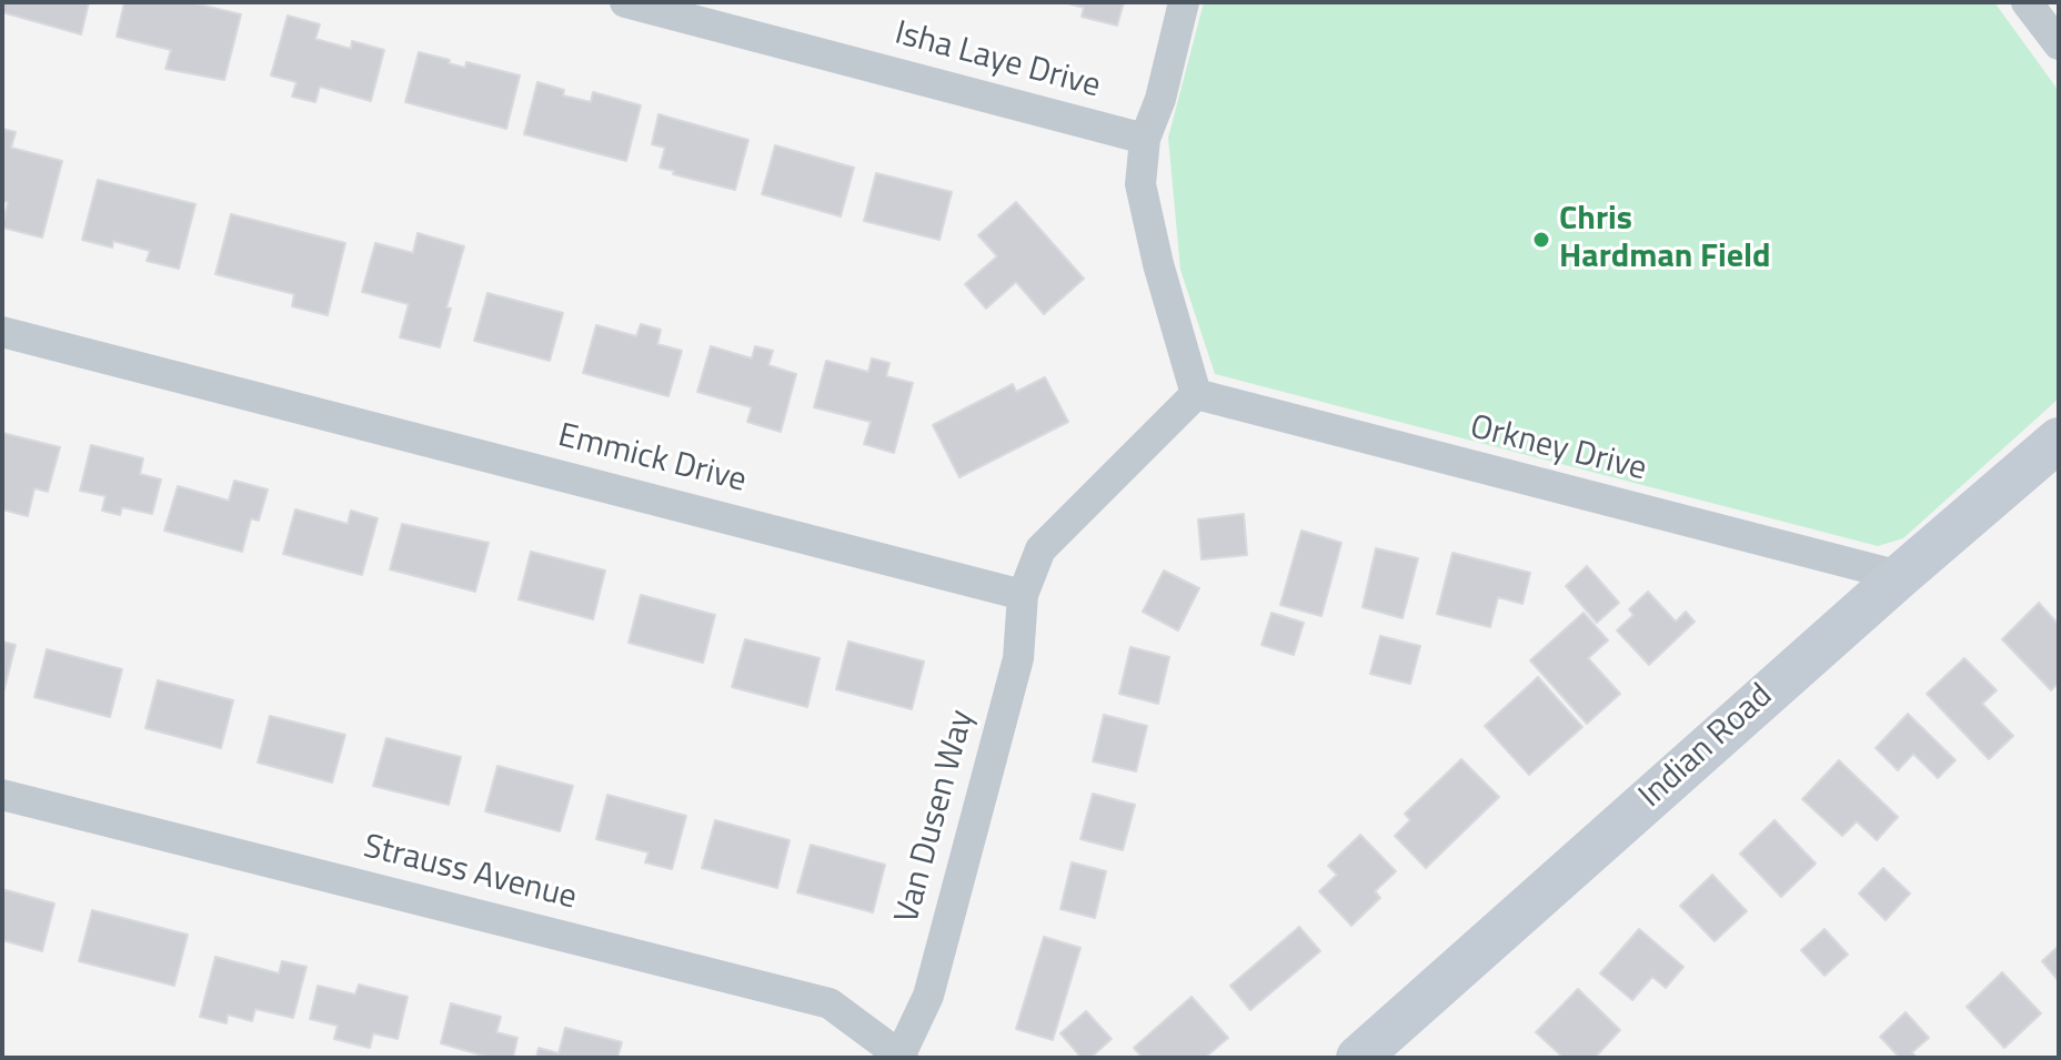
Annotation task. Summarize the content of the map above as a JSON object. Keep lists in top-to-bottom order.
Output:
{
  "streets": {
    "street": [
      "Isha Laye Drive",
      "Orkney Drive",
      "Emmick Drive",
      "Indian Road",
      "Van Dusen Way",
      "Strauss Avenue"
    ]
  },
  "crossings": [
    ["Orkney Drive", "Indian Road"],
    ["Emmick Drive", "Van Dusen Way"],
    ["Van Dusen Way", "Strauss Avenue"]
  ],
  "places": ["Chris Hardman Field"]
}
